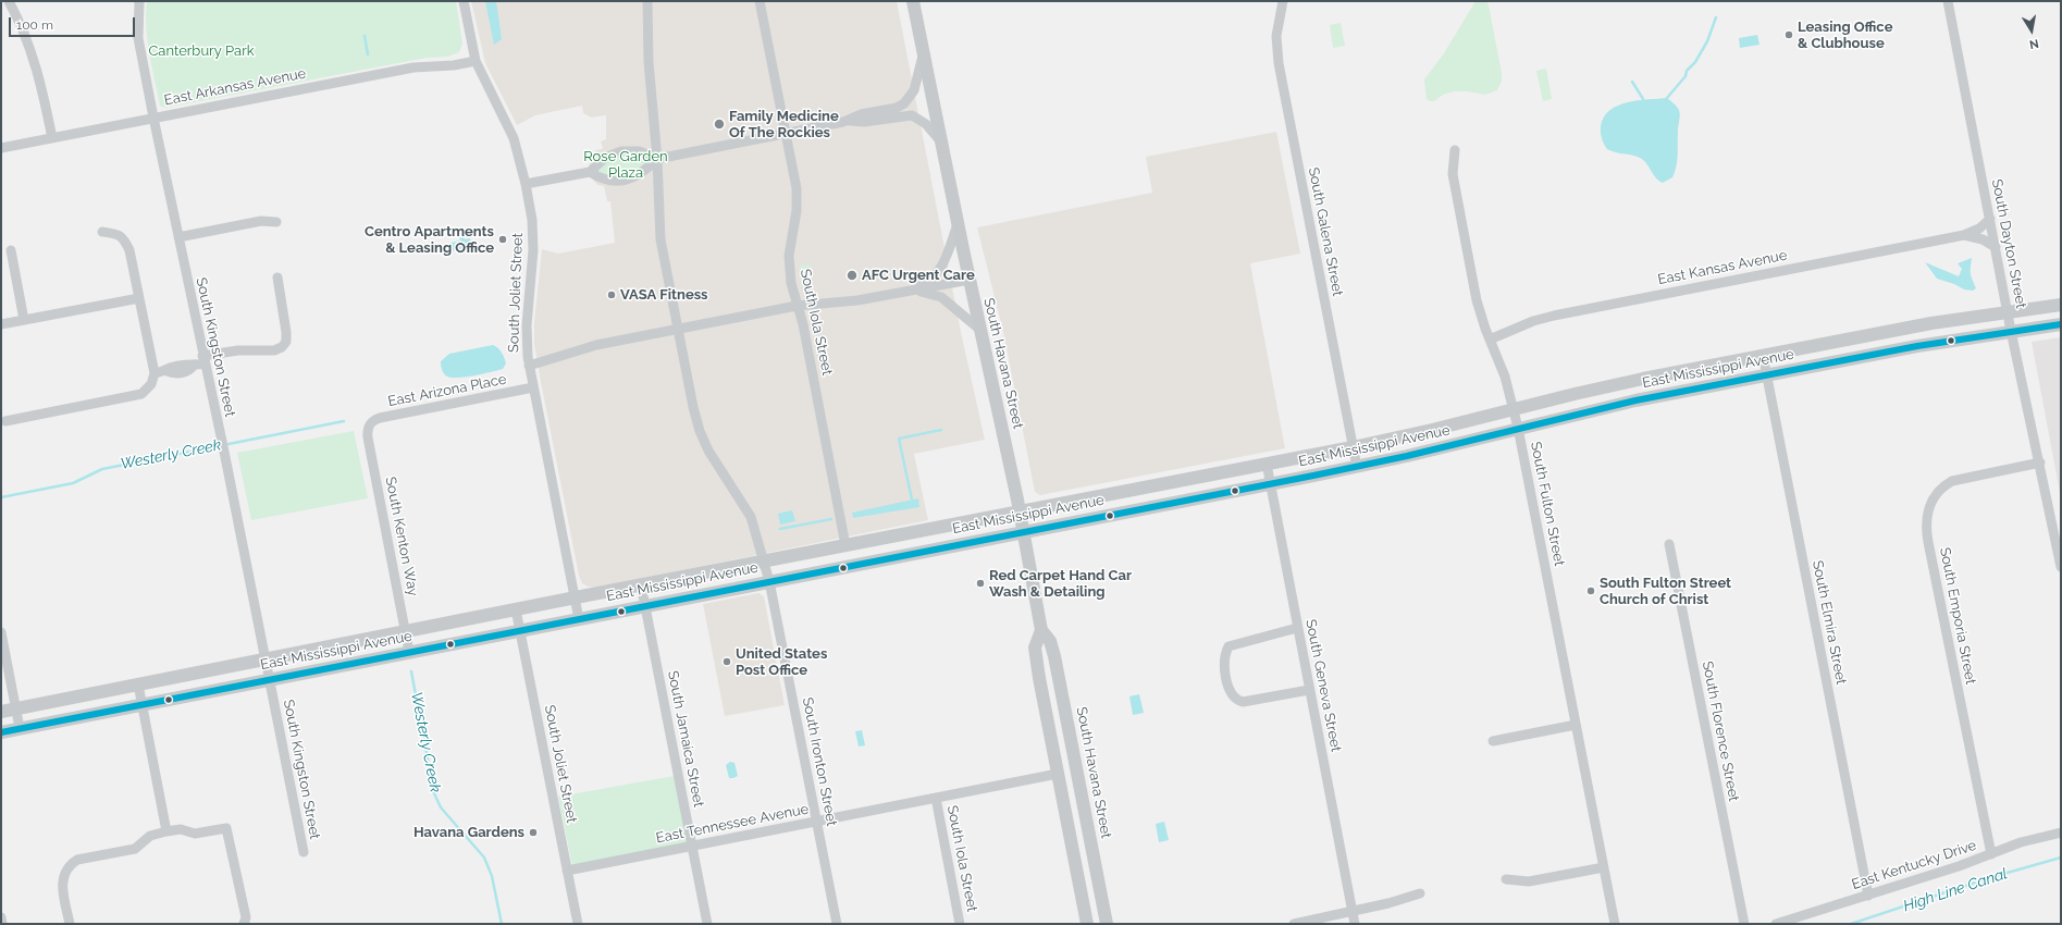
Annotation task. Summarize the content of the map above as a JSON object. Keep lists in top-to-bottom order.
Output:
{
  "streets": {
    "main road": ["South Havana Street", "East Mississippi Avenue"],
    "street": [
      "East Arkansas Avenue",
      "South Galena Street",
      "South Dayton Street",
      "East Kansas Avenue",
      "South Joliet Street",
      "South Iola Street",
      "South Kingston Street",
      "East Arizona Place",
      "South Fulton Street",
      "South Kenton Way",
      "South Emporia Street",
      "South Elmira Street",
      "South Geneva Street",
      "South Florence Street",
      "South Jamaica Street",
      "South Ironton Street",
      "East Tennessee Avenue",
      "East Kentucky Drive"
    ]
  },
  "crossings": [
    ["East Arkansas Avenue", "South Joliet Street"],
    ["East Arkansas Avenue", "South Kingston Street"],
    ["South Galena Street", "East Mississippi Avenue"],
    ["South Dayton Street", "East Kansas Avenue"],
    ["South Dayton Street", "East Mississippi Avenue"],
    ["South Dayton Street", "South Emporia Street"],
    ["East Kansas Avenue", "South Fulton Street"],
    ["South Joliet Street", "East Mississippi Avenue"],
    ["South Joliet Street", "East Arizona Place"],
    ["South Joliet Street", "East Tennessee Avenue"],
    ["South Iola Street", "East Mississippi Avenue"],
    ["South Iola Street", "East Tennessee Avenue"],
    ["South Kingston Street", "East Mississippi Avenue"],
    ["South Havana Street", "East Mississippi Avenue"],
    ["South Havana Street", "East Tennessee Avenue"],
    ["East Mississippi Avenue", "South Fulton Street"],
    ["East Mississippi Avenue", "South Kenton Way"],
    ["East Mississippi Avenue", "South Elmira Street"],
    ["East Mississippi Avenue", "South Geneva Street"],
    ["East Mississippi Avenue", "South Jamaica Street"],
    ["East Mississippi Avenue", "South Ironton Street"],
    ["East Arizona Place", "South Kenton Way"],
    ["South Emporia Street", "East Kentucky Drive"],
    ["South Elmira Street", "East Kentucky Drive"],
    ["South Jamaica Street", "East Tennessee Avenue"],
    ["South Ironton Street", "East Tennessee Avenue"]
  ],
  "water": ["Westerly Creek", "High Line Canal"],
  "parks": ["Canterbury Park", "Rose Garden Plaza"],
  "places": [
    "Leasing Office & Clubhouse",
    "Family Medicine Of The Rockies",
    "Centro Apartments & Leasing Office",
    "AFC Urgent Care",
    "VASA Fitness",
    "Red Carpet Hand Car Wash & Detailing",
    "South Fulton Street Church of Christ",
    "United States Post Office",
    "Havana Gardens"
  ],
  "scale_bar": "100 m",
  "north": "bottom"
}
